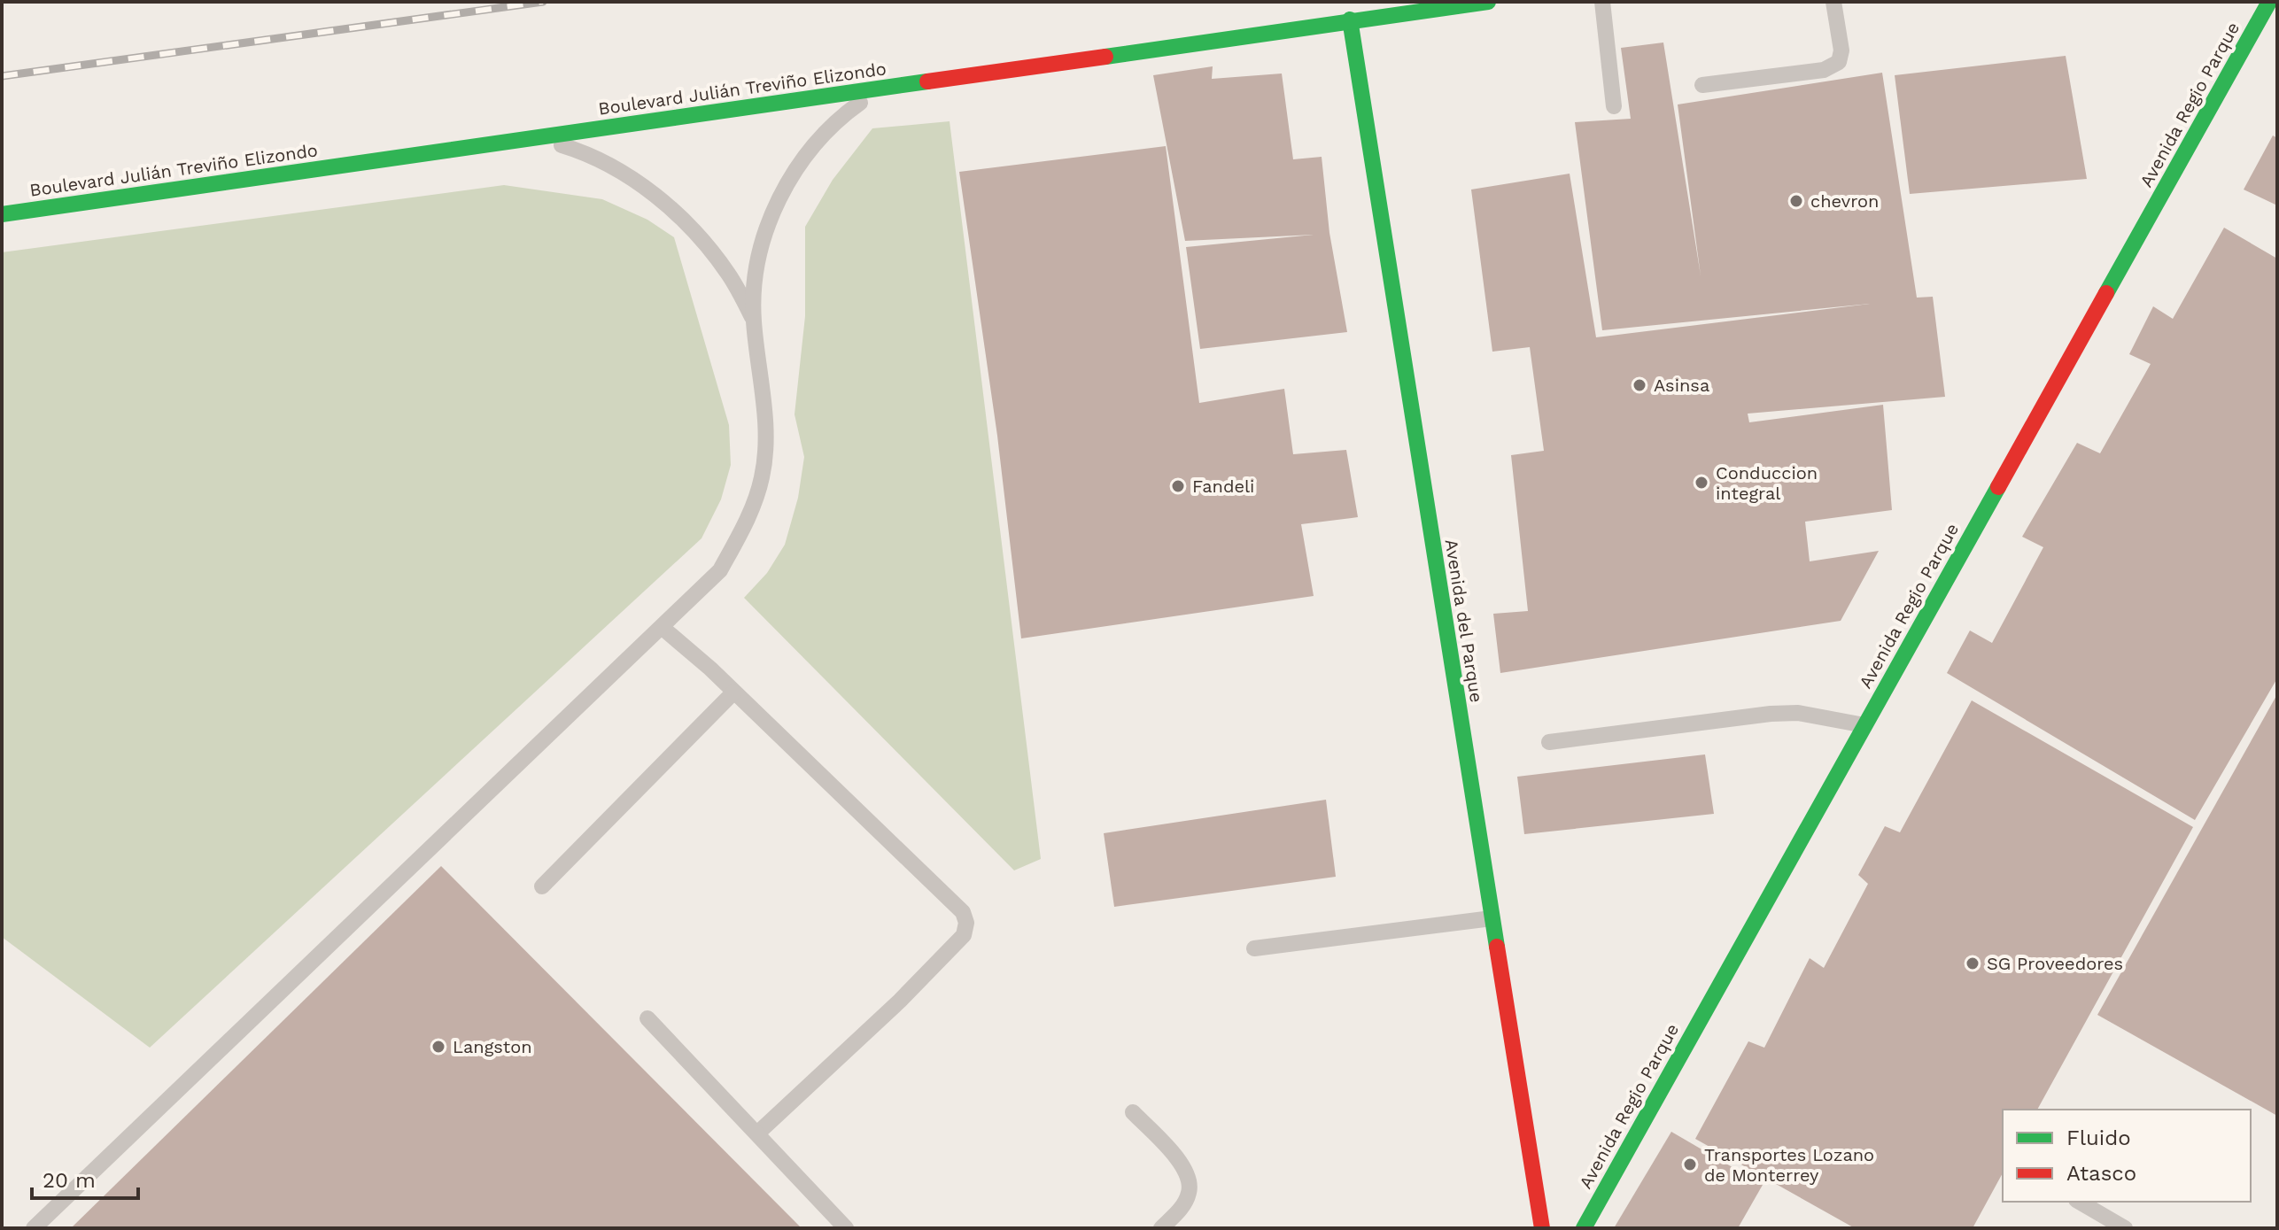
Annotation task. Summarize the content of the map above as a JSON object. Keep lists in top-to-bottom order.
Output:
{
  "streets": {
    "street": ["Boulevard Julián Treviño Elizondo", "Avenida Regio Parque", "Avenida del Parque"]
  },
  "crossings": [
    ["Boulevard Julián Treviño Elizondo", "Avenida del Parque"]
  ],
  "places": [
    "chevron",
    "Asinsa",
    "Conduccion integral",
    "Fandeli",
    "SG Proveedores",
    "Langston",
    "Transportes Lozano de Monterrey"
  ],
  "legend": ["Fluido", "Atasco"],
  "scale_bar": "20 m"
}
